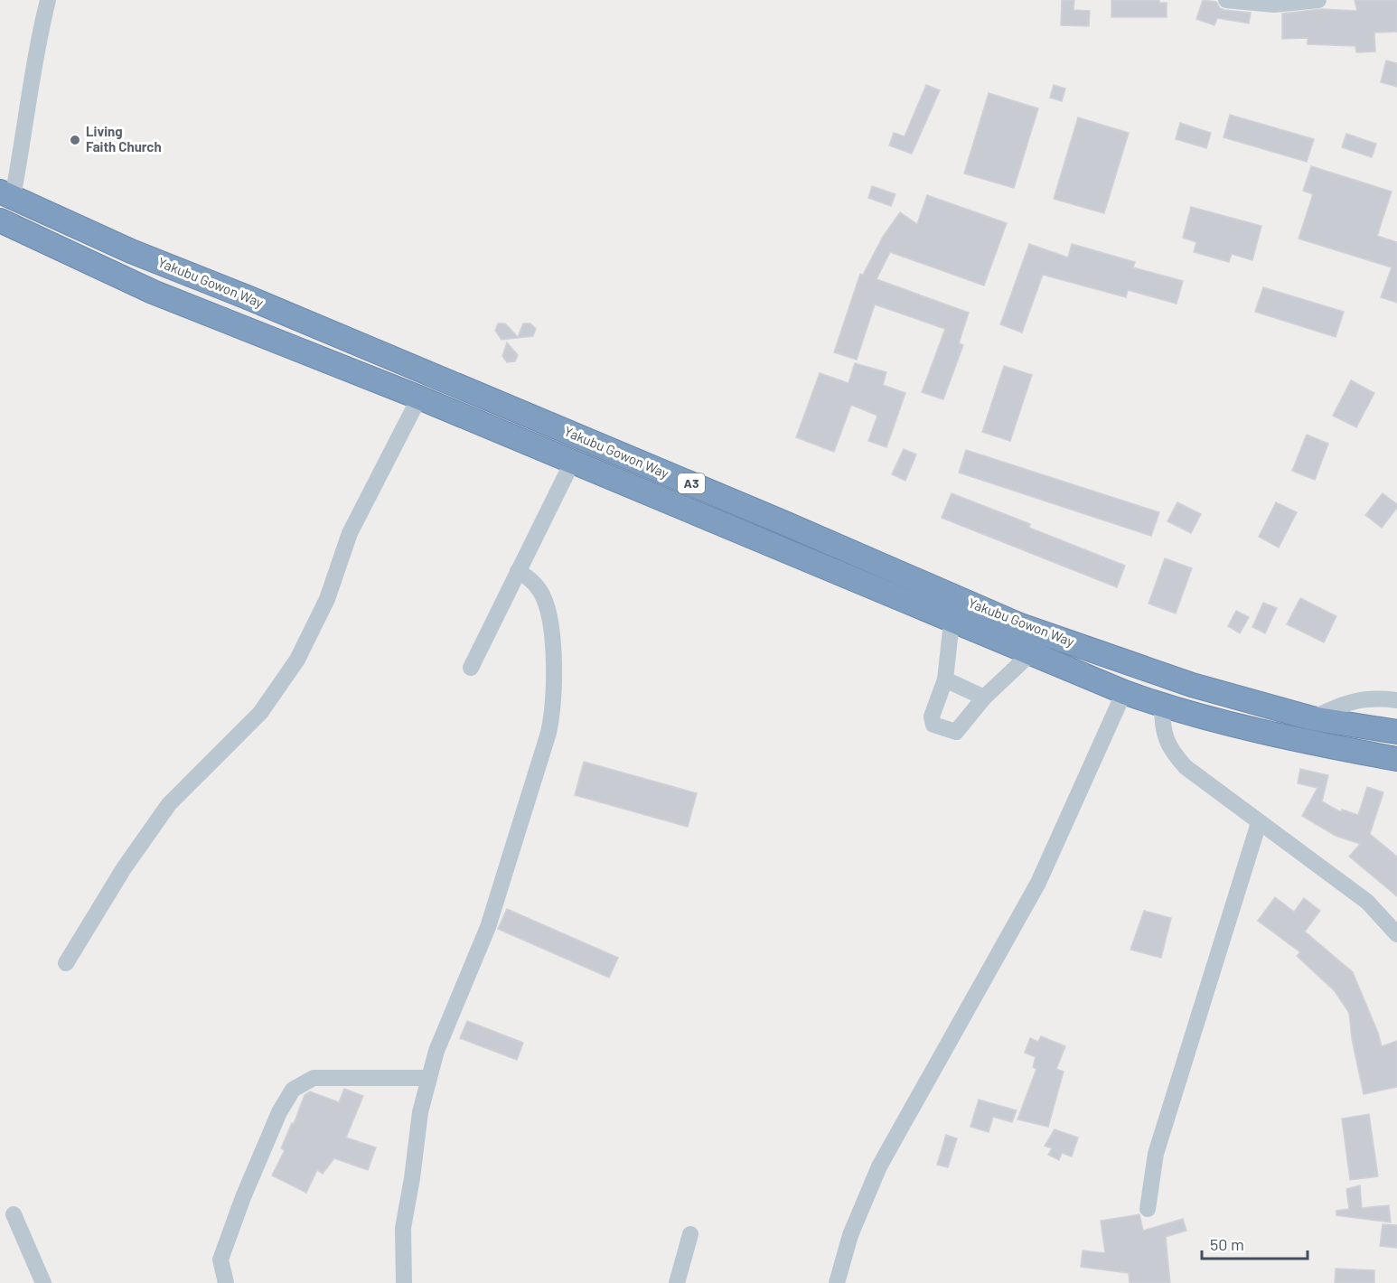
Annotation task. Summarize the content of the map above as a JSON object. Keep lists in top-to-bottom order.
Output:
{
  "streets": {
    "highway": ["Yakubu Gowon Way", "A3"]
  },
  "places": ["Living Faith Church"],
  "scale_bar": "50 m"
}
